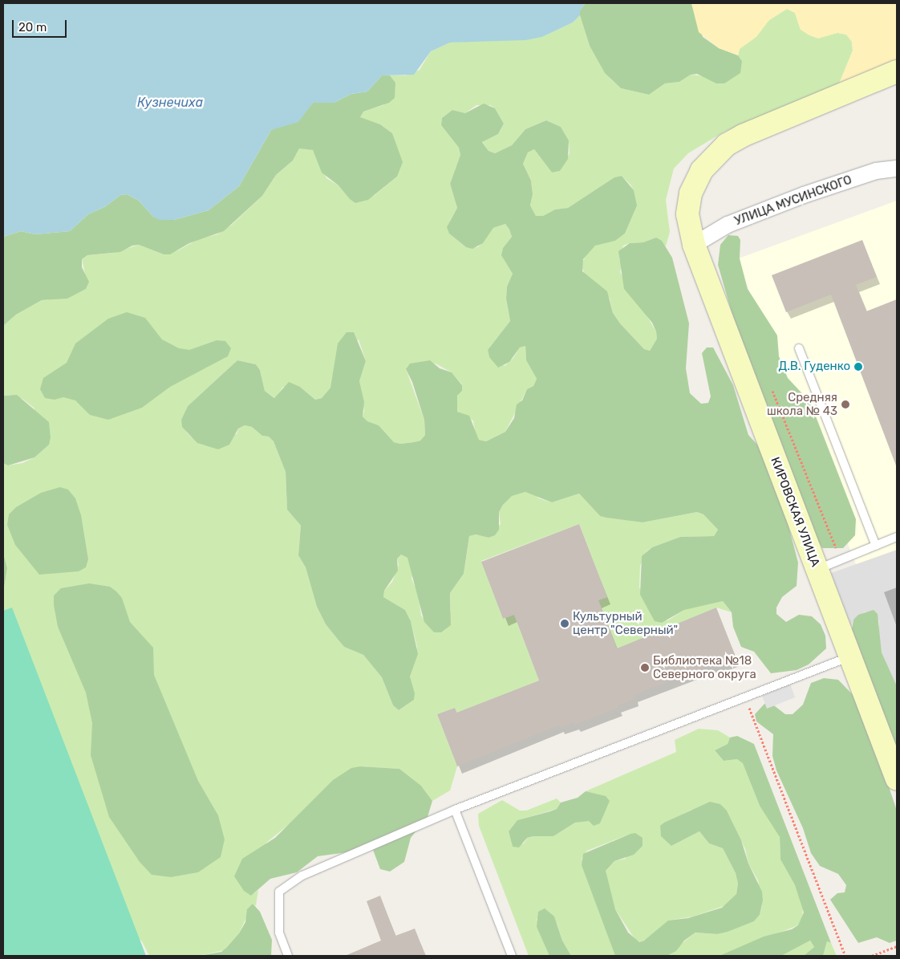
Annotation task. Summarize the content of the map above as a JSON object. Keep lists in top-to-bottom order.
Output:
{
  "streets": {
    "street": ["УЛИЦА МУСИНСКОГО", "КИРОВСКАЯ УЛИЦА"]
  },
  "crossings": [
    ["УЛИЦА МУСИНСКОГО", "КИРОВСКАЯ УЛИЦА"]
  ],
  "water": ["Кузнечиха"],
  "places": [
    "Д.В. Гуденко",
    "Средняя школа № 43",
    "Культурный центр \"Северный\"",
    "Библиотека №18 Северного округа"
  ],
  "scale_bar": "20 m"
}
